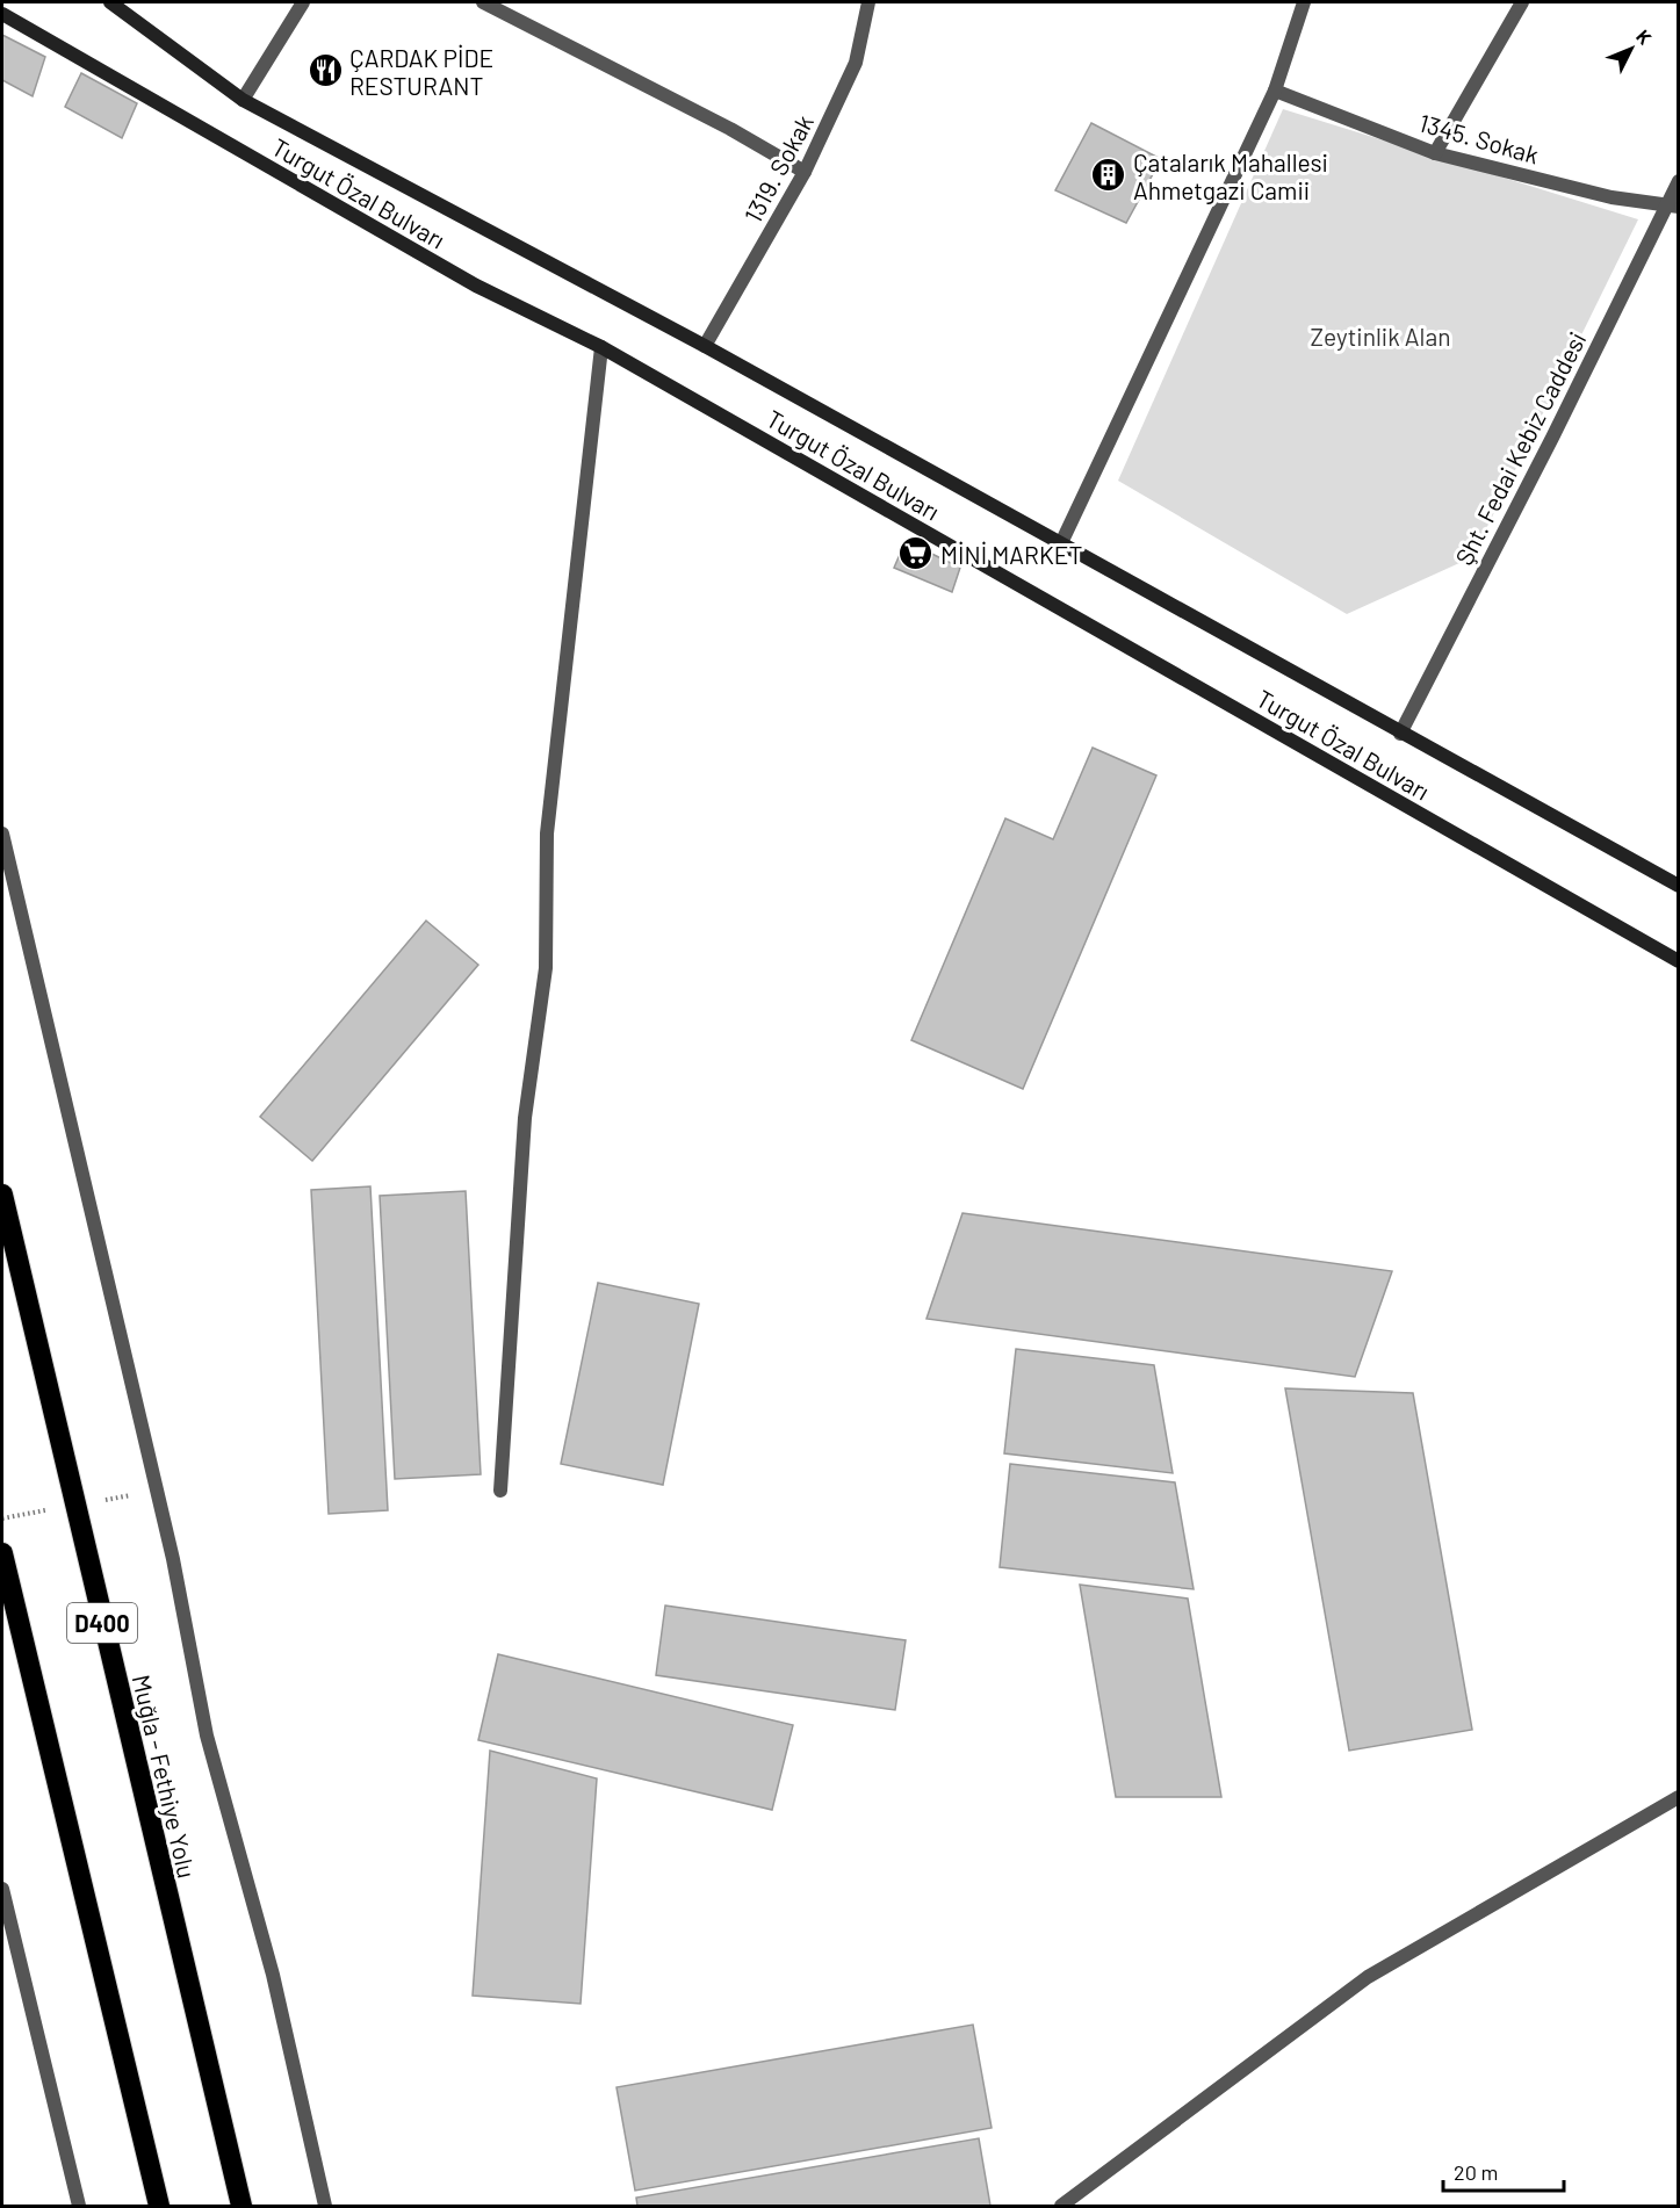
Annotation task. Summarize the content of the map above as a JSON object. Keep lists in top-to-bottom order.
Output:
{
  "streets": {
    "highway": ["D400", "Muğla - Fethiye Yolu"],
    "main road": ["Turgut Özal Bulvarı"],
    "street": ["1345. Sokak", "1319. Sokak", "Şht. Fedai Kebiz Caddesi"]
  },
  "crossings": [
    ["1345. Sokak", "Şht. Fedai Kebiz Caddesi"],
    ["1319. Sokak", "Turgut Özal Bulvarı"],
    ["Turgut Özal Bulvarı", "Şht. Fedai Kebiz Caddesi"]
  ],
  "parks": ["Zeytinlik Alan"],
  "places": {
    "restaurant": ["ÇARDAK PİDE RESTURANT"],
    "building": ["Çatalarık Mahallesi Ahmetgazi Camii"],
    "supermarket": ["MİNİ MARKET"]
  },
  "scale_bar": "20 m",
  "north": "top right"
}
